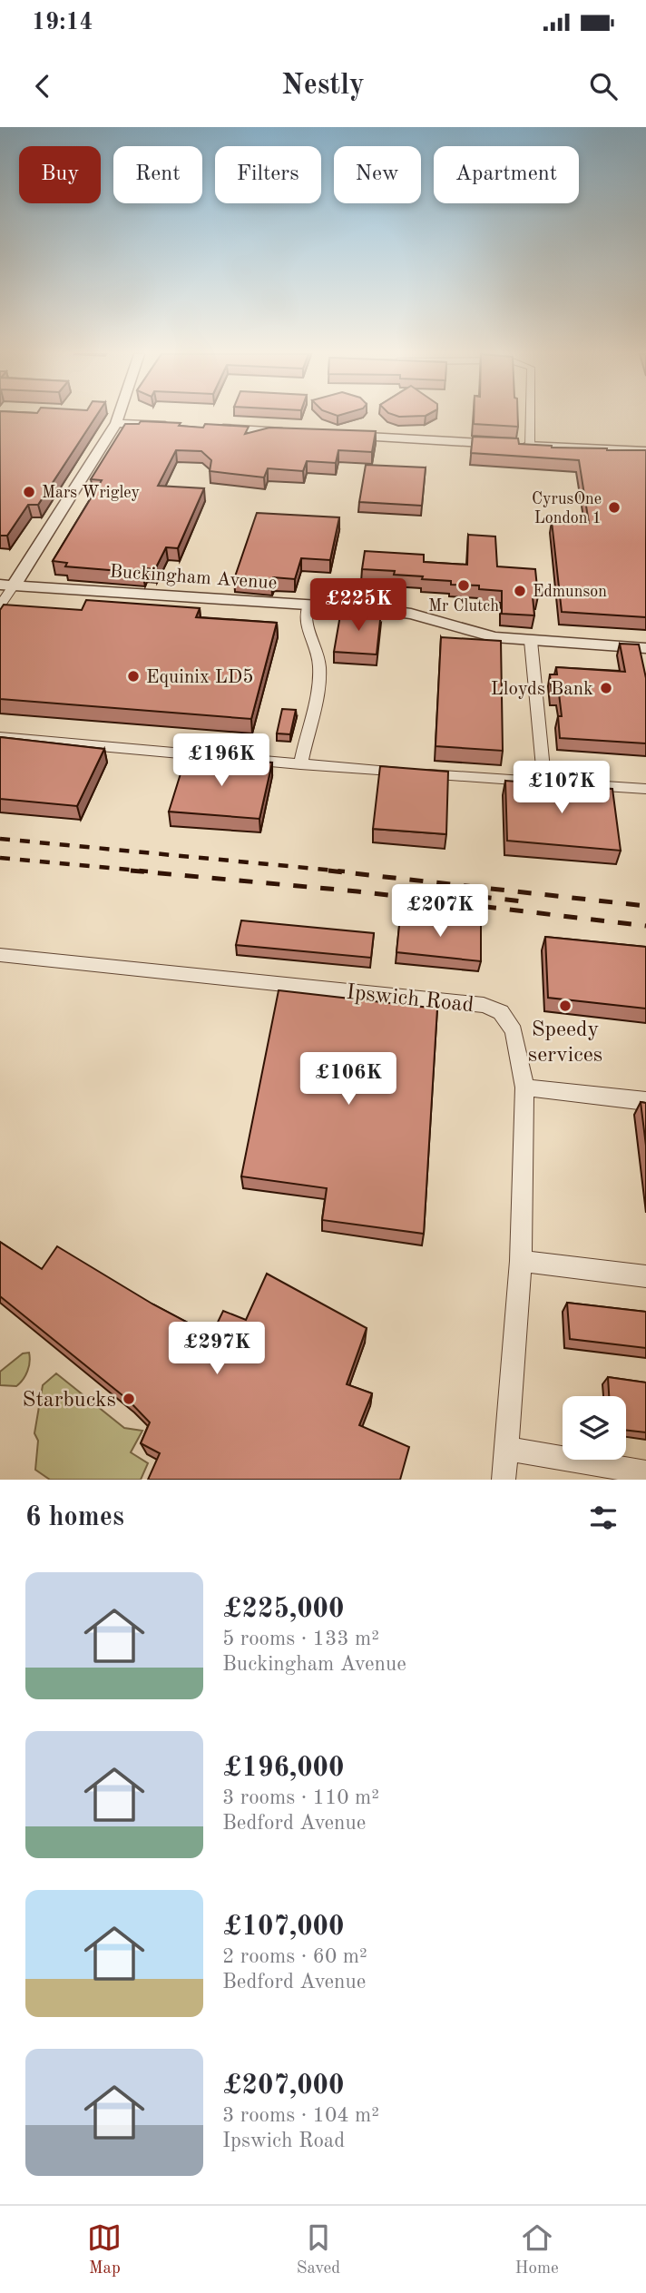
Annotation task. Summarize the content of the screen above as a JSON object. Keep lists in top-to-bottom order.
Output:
{
  "streets": {
    "street": ["Buckingham Avenue", "Ipswich Road"]
  },
  "places": [
    "Mars Wrigley",
    "CyrusOne London 1",
    "Mr Clutch",
    "Edmunson",
    "Equinix LD5",
    "Lloyds Bank",
    "Speedy services",
    "Starbucks"
  ],
  "page": {
    "status": "19:14",
    "header": "Nestly",
    "chip": [
      "Buy",
      "Rent",
      "Filters",
      "New",
      "Apartment"
    ],
    "price": [
      "£225K",
      "£196K",
      "£107K",
      "£207K",
      "£106K",
      "£297K"
    ],
    "heading": "6 homes",
    "list": [
      {
        "name": "£225,000",
        "note": "5 rooms · 133 m² · Buckingham Avenue"
      },
      {
        "name": "£196,000",
        "note": "3 rooms · 110 m² · Bedford Avenue"
      },
      {
        "name": "£107,000",
        "note": "2 rooms · 60 m² · Bedford Avenue"
      },
      {
        "name": "£207,000",
        "note": "3 rooms · 104 m² · Ipswich Road"
      }
    ],
    "tabs": ["Map", "Saved", "Home"]
  }
}
